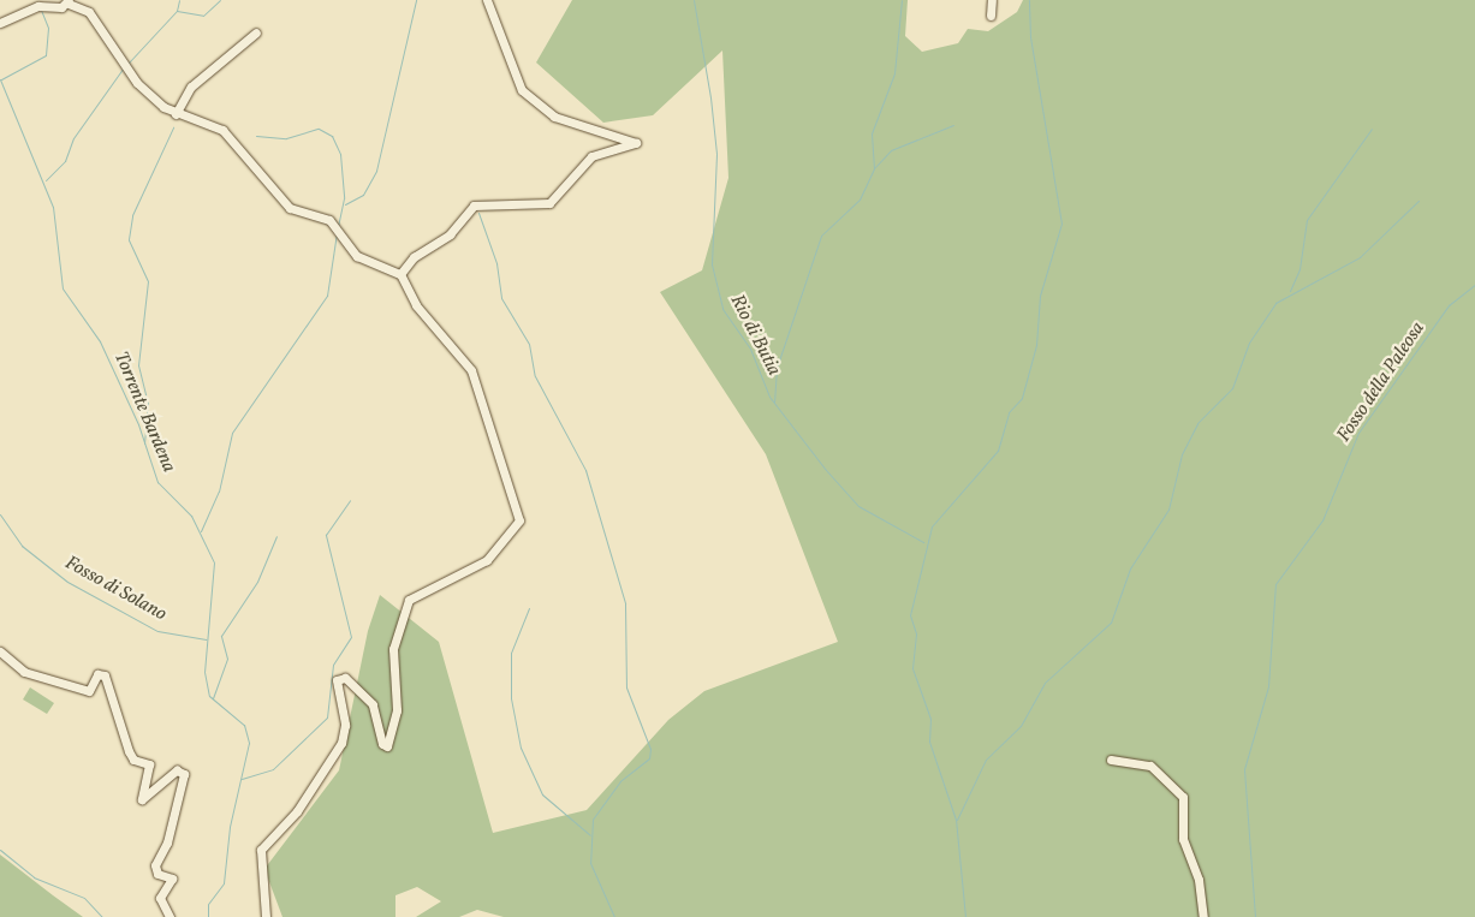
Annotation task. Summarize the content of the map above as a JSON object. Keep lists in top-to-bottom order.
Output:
{
  "water": [
    "Rio di Butia",
    "Fosso della Paleosa",
    "Torrente Bardena",
    "Fosso di Solano"
  ]
}
